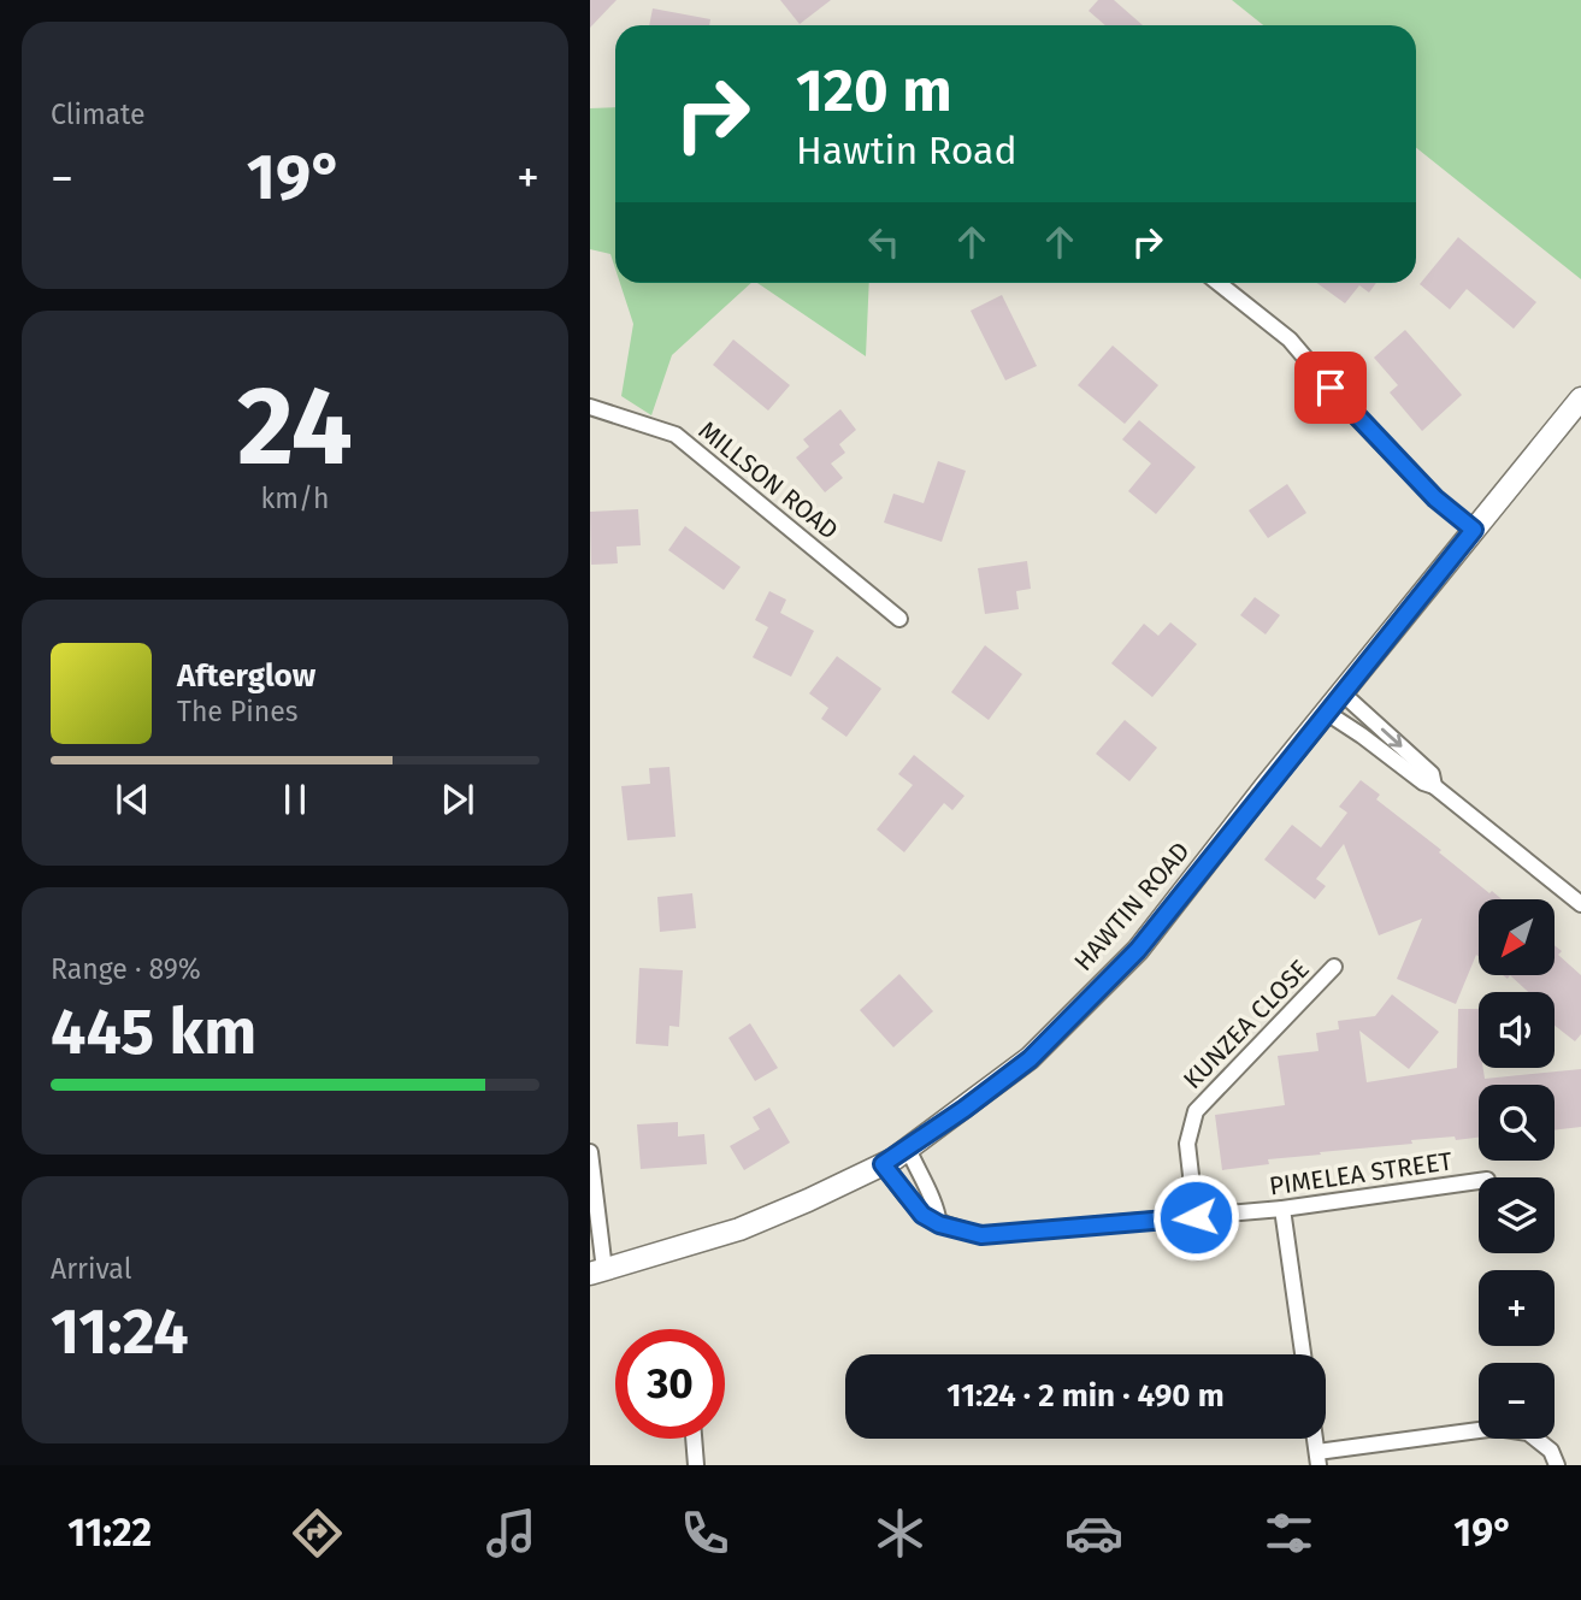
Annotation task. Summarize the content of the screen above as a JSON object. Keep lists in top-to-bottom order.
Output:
{
  "streets": {
    "main road": ["HAWTIN ROAD"],
    "street": ["MILLSON ROAD", "KUNZEA CLOSE", "PIMELEA STREET"]
  },
  "crossings": [
    ["HAWTIN ROAD", "PIMELEA STREET"],
    ["KUNZEA CLOSE", "PIMELEA STREET"]
  ],
  "north": "bottom left",
  "page": {
    "tile": [
      "Climate",
      ["24", "km/h"],
      ["Range · 89%", "445 km"],
      ["Arrival", "11:24"]
    ],
    "turn": ["120 m", "Hawtin Road"],
    "heat": ["−", "19°", "+"],
    "song": ["Afterglow", "The Pines"],
    "map_buttons": ["+", "−"],
    "limit": "30",
    "trip": "11:24 · 2 min · 490 m",
    "tabs": ["11:22", "19°"]
  }
}
